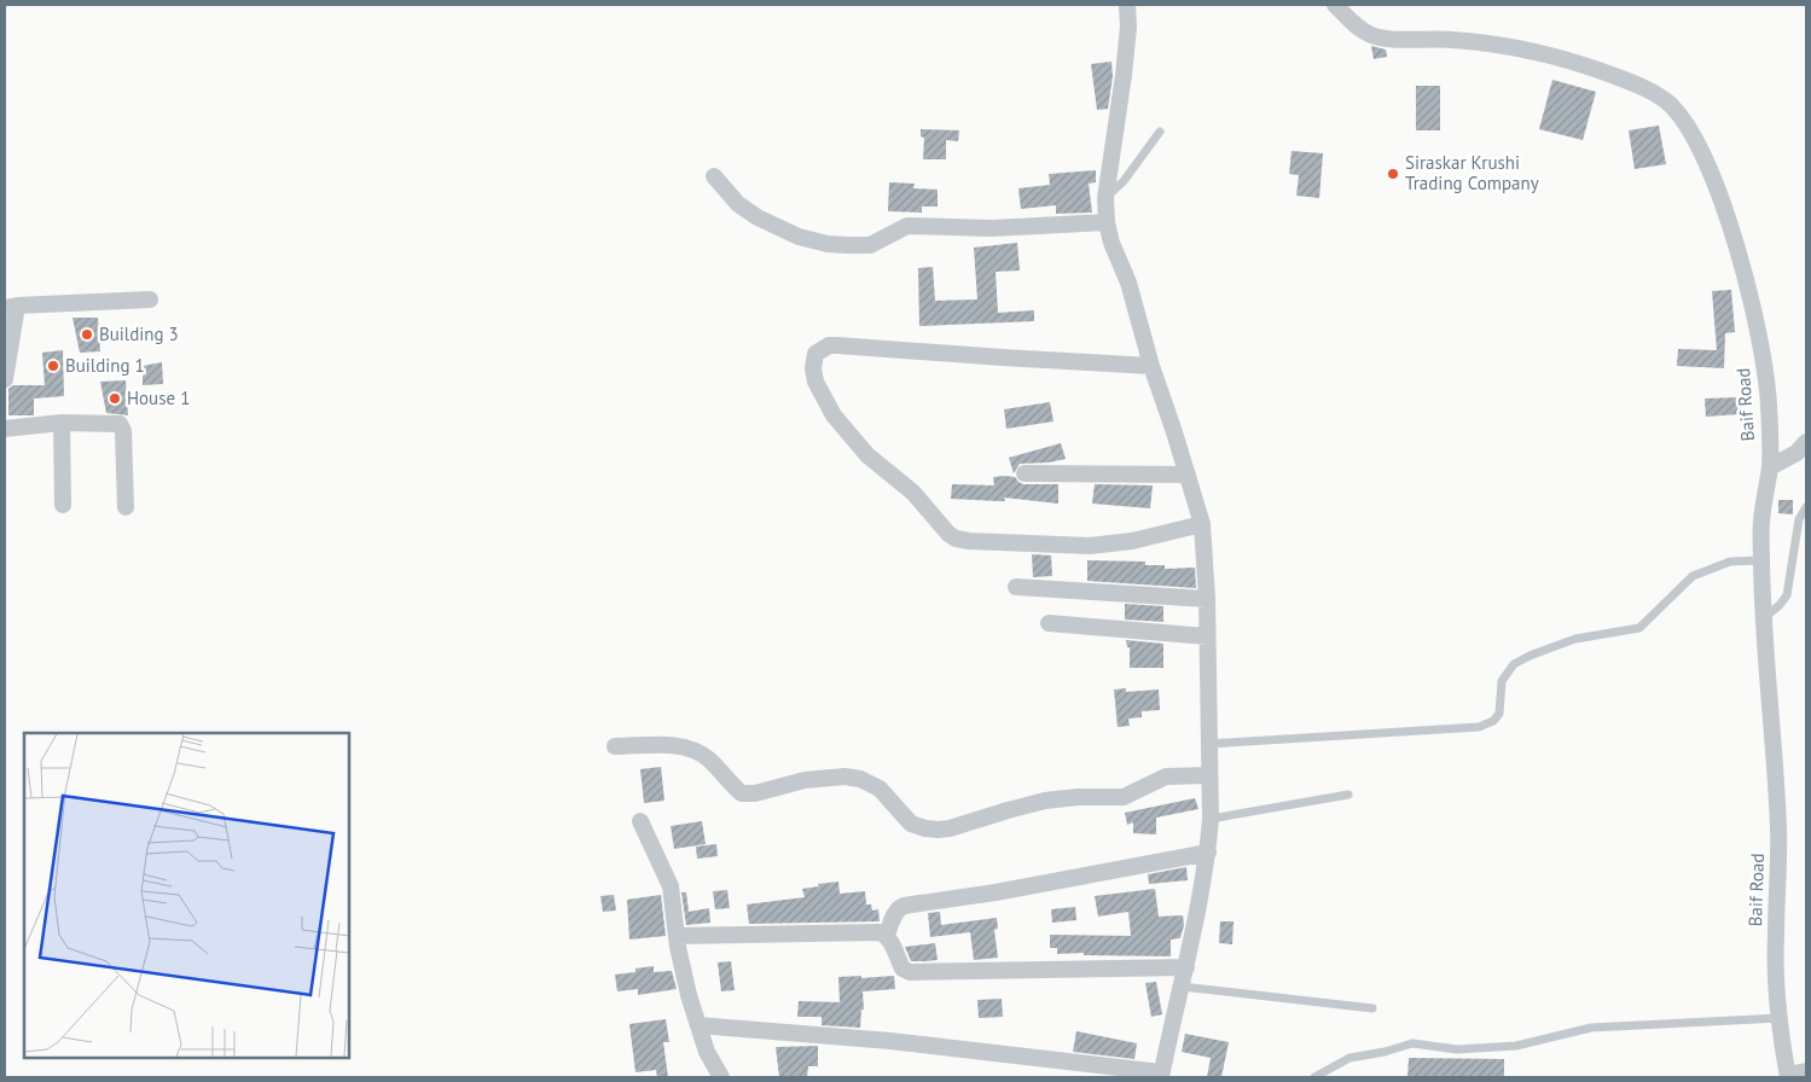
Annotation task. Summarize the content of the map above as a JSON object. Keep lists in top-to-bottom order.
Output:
{
  "streets": {
    "street": ["Baif Road"]
  },
  "places": [
    "Siraskar Krushi Trading Company",
    "Building 3",
    "Building 1",
    "House 1"
  ]
}
